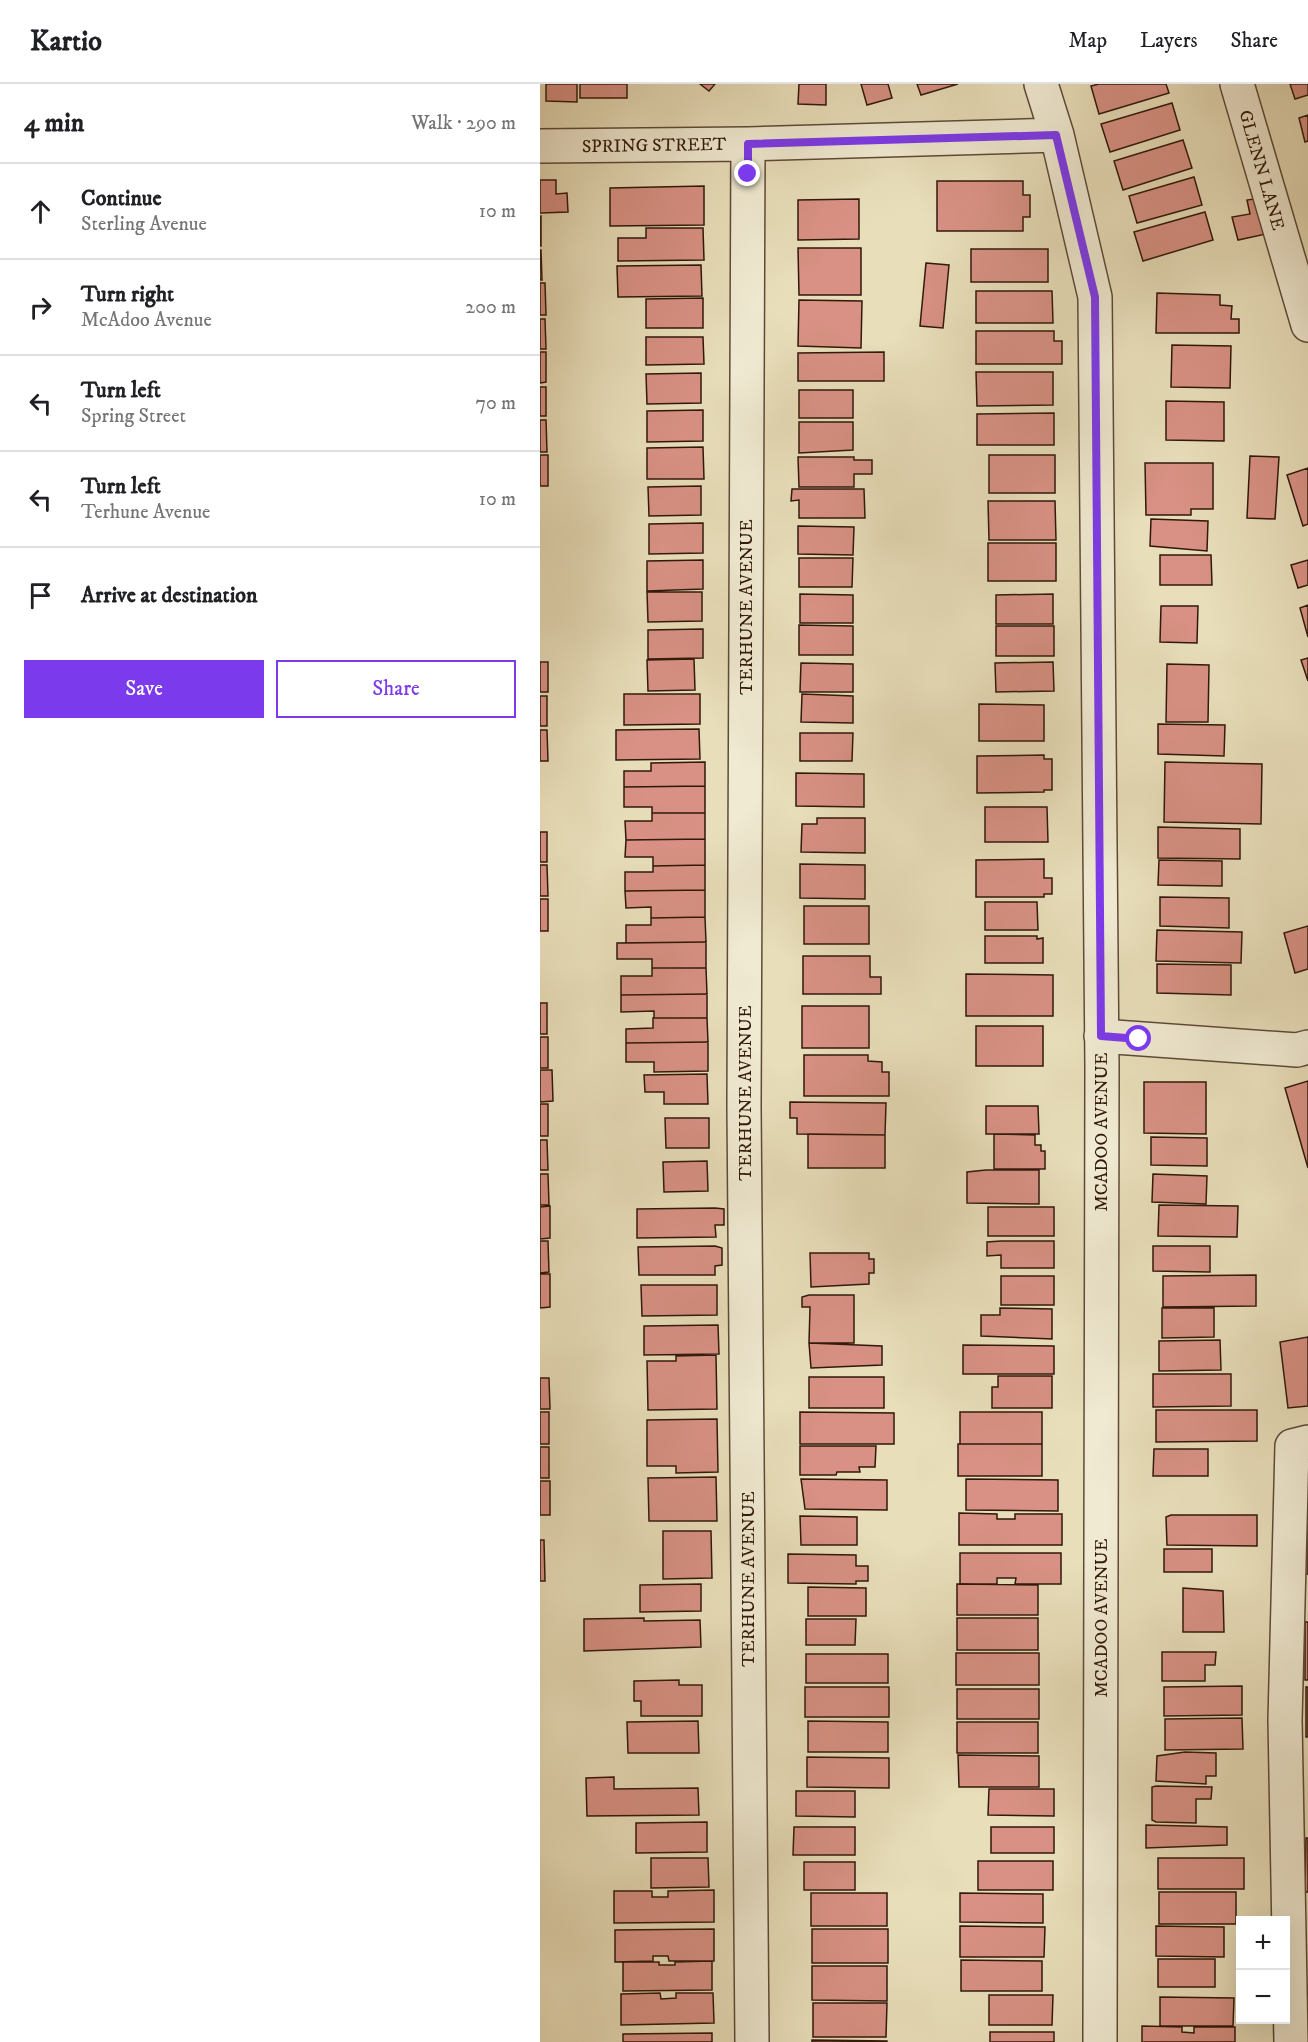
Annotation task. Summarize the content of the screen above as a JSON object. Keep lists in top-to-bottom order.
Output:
{
  "streets": {
    "street": [
      "SPRING STREET",
      "GLENN LANE",
      "TERHUNE AVENUE",
      "MCADOO AVENUE"
    ]
  },
  "crossings": [
    ["SPRING STREET", "TERHUNE AVENUE"],
    ["SPRING STREET", "MCADOO AVENUE"]
  ],
  "page": {
    "header": "Kartio",
    "nav": ["Map", "Layers", "Share"],
    "heading": ["4 min", "Walk · 290 m"],
    "list": [
      ["Continue", "Sterling Avenue", "10 m"],
      ["Turn right", "McAdoo Avenue", "200 m"],
      ["Turn left", "Spring Street", "70 m"],
      ["Turn left", "Terhune Avenue", "10 m"],
      "Arrive at destination"
    ],
    "buttons": ["Save", "Share"],
    "map_buttons": ["+", "−"]
  }
}
